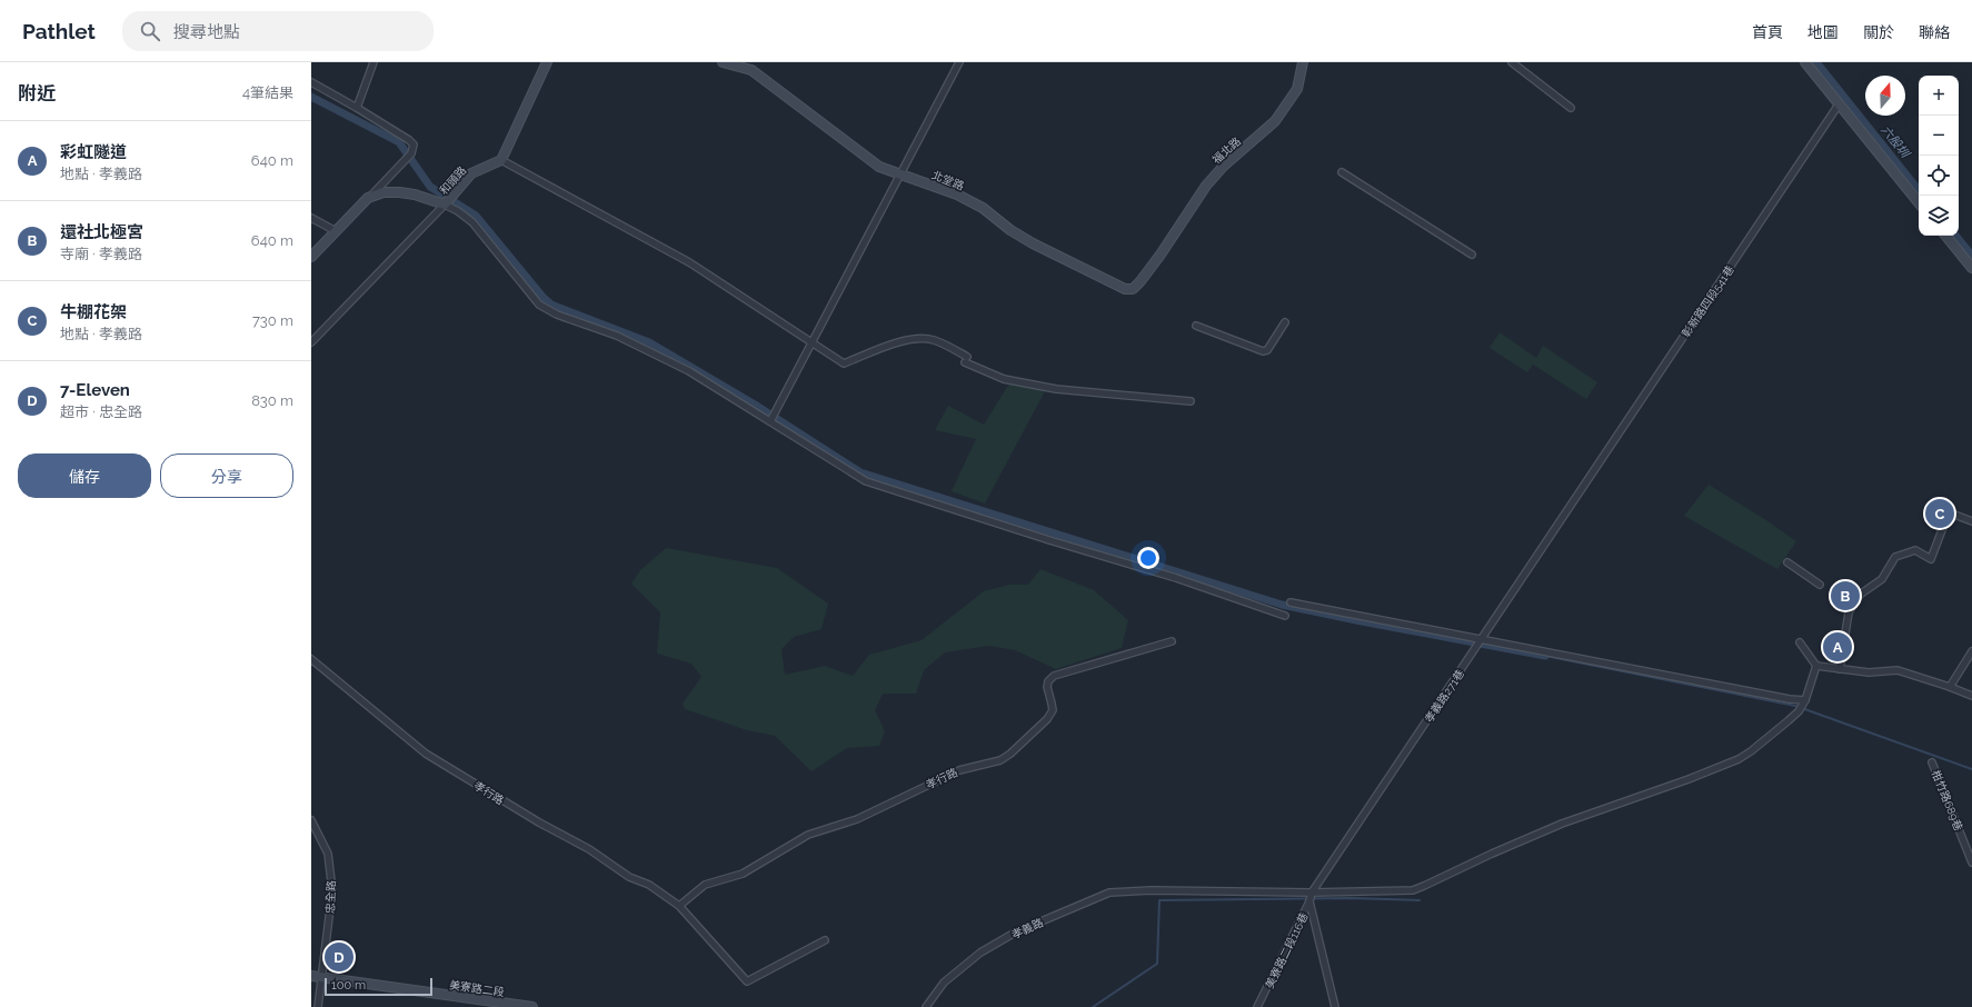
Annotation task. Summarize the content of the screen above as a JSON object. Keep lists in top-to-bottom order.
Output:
{
  "streets": {
    "street": [
      "福北路",
      "和頭路",
      "北堂路",
      "彰新路四段541巷",
      "孝義路271巷",
      "孝行路",
      "柑竹路689巷",
      "忠全路",
      "孝義路",
      "美寮路二段116巷",
      "美寮路二段"
    ]
  },
  "crossings": [
    ["福北路", "北堂路"],
    ["彰新路四段541巷", "孝義路271巷"],
    ["孝義路271巷", "孝義路"],
    ["孝義路271巷", "美寮路二段116巷"],
    ["忠全路", "美寮路二段"],
    ["孝義路", "美寮路二段116巷"]
  ],
  "water": ["六股圳"],
  "scale_bar": "100 m",
  "north": "top",
  "page": {
    "header": "Pathlet",
    "search": "搜尋地點",
    "nav": [
      "首頁",
      "地圖",
      "關於",
      "聯絡"
    ],
    "heading": ["附近", "4筆結果"],
    "map_buttons": ["+", "−"],
    "list": [
      {
        "mark": "A",
        "name": "彩虹隧道",
        "note": "地點 · 孝義路",
        "value": "640 m"
      },
      {
        "mark": "B",
        "name": "還社北極宮",
        "note": "寺廟 · 孝義路",
        "value": "640 m"
      },
      {
        "mark": "C",
        "name": "牛棚花架",
        "note": "地點 · 孝義路",
        "value": "730 m"
      },
      {
        "mark": "D",
        "name": "7-Eleven",
        "note": "超市 · 忠全路",
        "value": "830 m"
      }
    ],
    "buttons": ["儲存", "分享"],
    "pins": [
      "C",
      "B",
      "A",
      "D"
    ],
    "scale": "100 m"
  }
}
